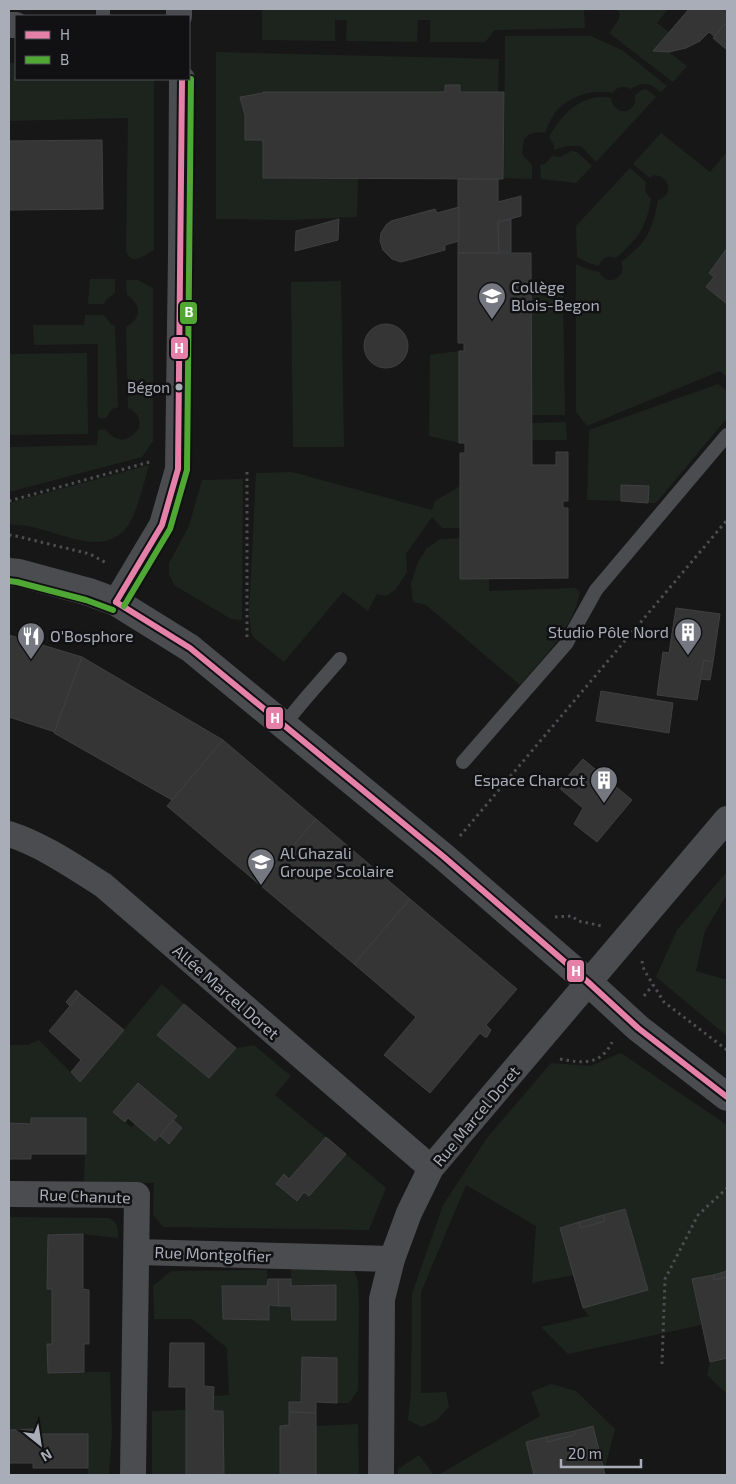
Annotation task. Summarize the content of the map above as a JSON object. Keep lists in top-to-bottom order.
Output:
{
  "streets": {
    "street": [
      "Allée Marcel Doret",
      "Rue Marcel Doret",
      "Rue Chanute",
      "Rue Montgolfier"
    ]
  },
  "crossings": [
    ["Allée Marcel Doret", "Rue Marcel Doret"],
    ["Rue Marcel Doret", "Rue Montgolfier"],
    ["Rue Chanute", "Rue Montgolfier"]
  ],
  "places": {
    "school or university": ["Collège Blois-Begon", "Al Ghazali Groupe Scolaire"],
    "other": ["Bégon"],
    "building": ["Studio Pôle Nord", "Espace Charcot"],
    "restaurant": ["O'Bosphore"]
  },
  "lines": ["transit line B", "transit line H"],
  "legend": ["H", "B"],
  "scale_bar": "20 m",
  "north": "bottom right"
}
